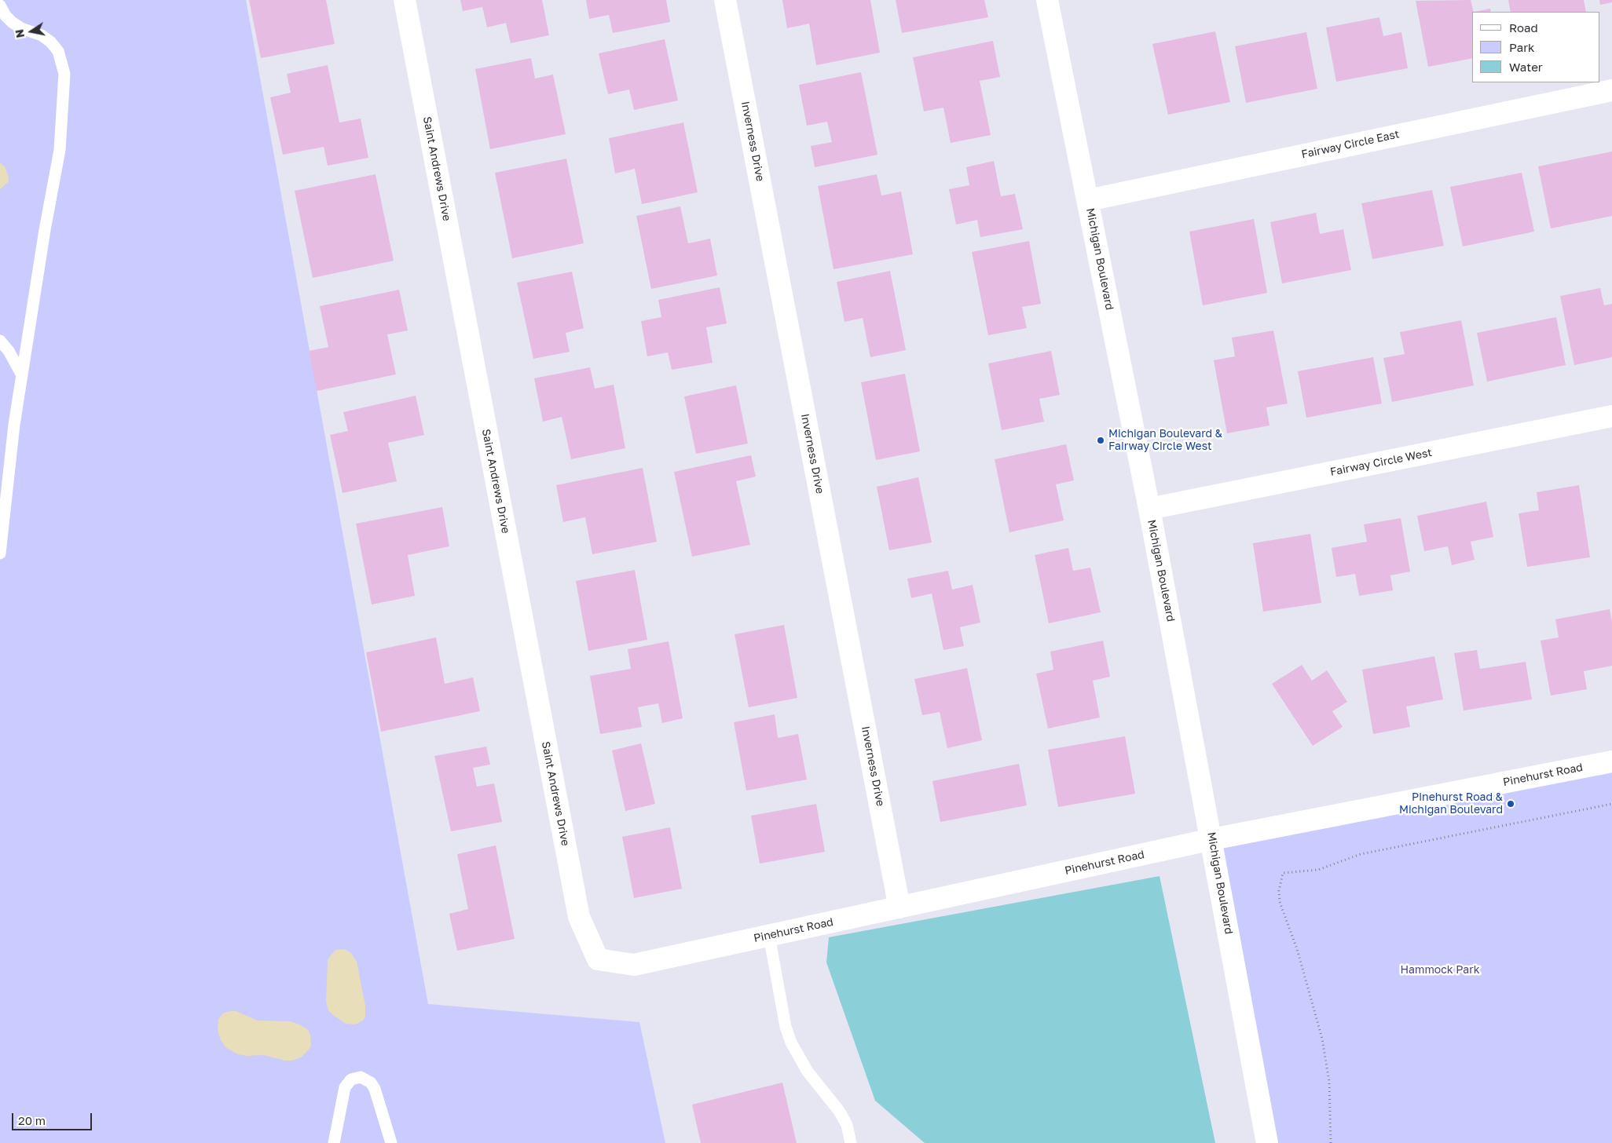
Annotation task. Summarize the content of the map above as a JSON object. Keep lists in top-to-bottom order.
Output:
{
  "streets": {
    "street": [
      "Inverness Drive",
      "Fairway Circle East",
      "Saint Andrews Drive",
      "Michigan Boulevard",
      "Fairway Circle West",
      "Pinehurst Road"
    ]
  },
  "crossings": [
    ["Inverness Drive", "Pinehurst Road"],
    ["Fairway Circle East", "Michigan Boulevard"],
    ["Saint Andrews Drive", "Pinehurst Road"],
    ["Michigan Boulevard", "Fairway Circle West"],
    ["Michigan Boulevard", "Pinehurst Road"]
  ],
  "parks": ["Hammock Park"],
  "places": ["Michigan Boulevard & Fairway Circle West", "Pinehurst Road & Michigan Boulevard"],
  "legend": ["Road", "Park", "Water"],
  "scale_bar": "20 m",
  "north": "left"
}
